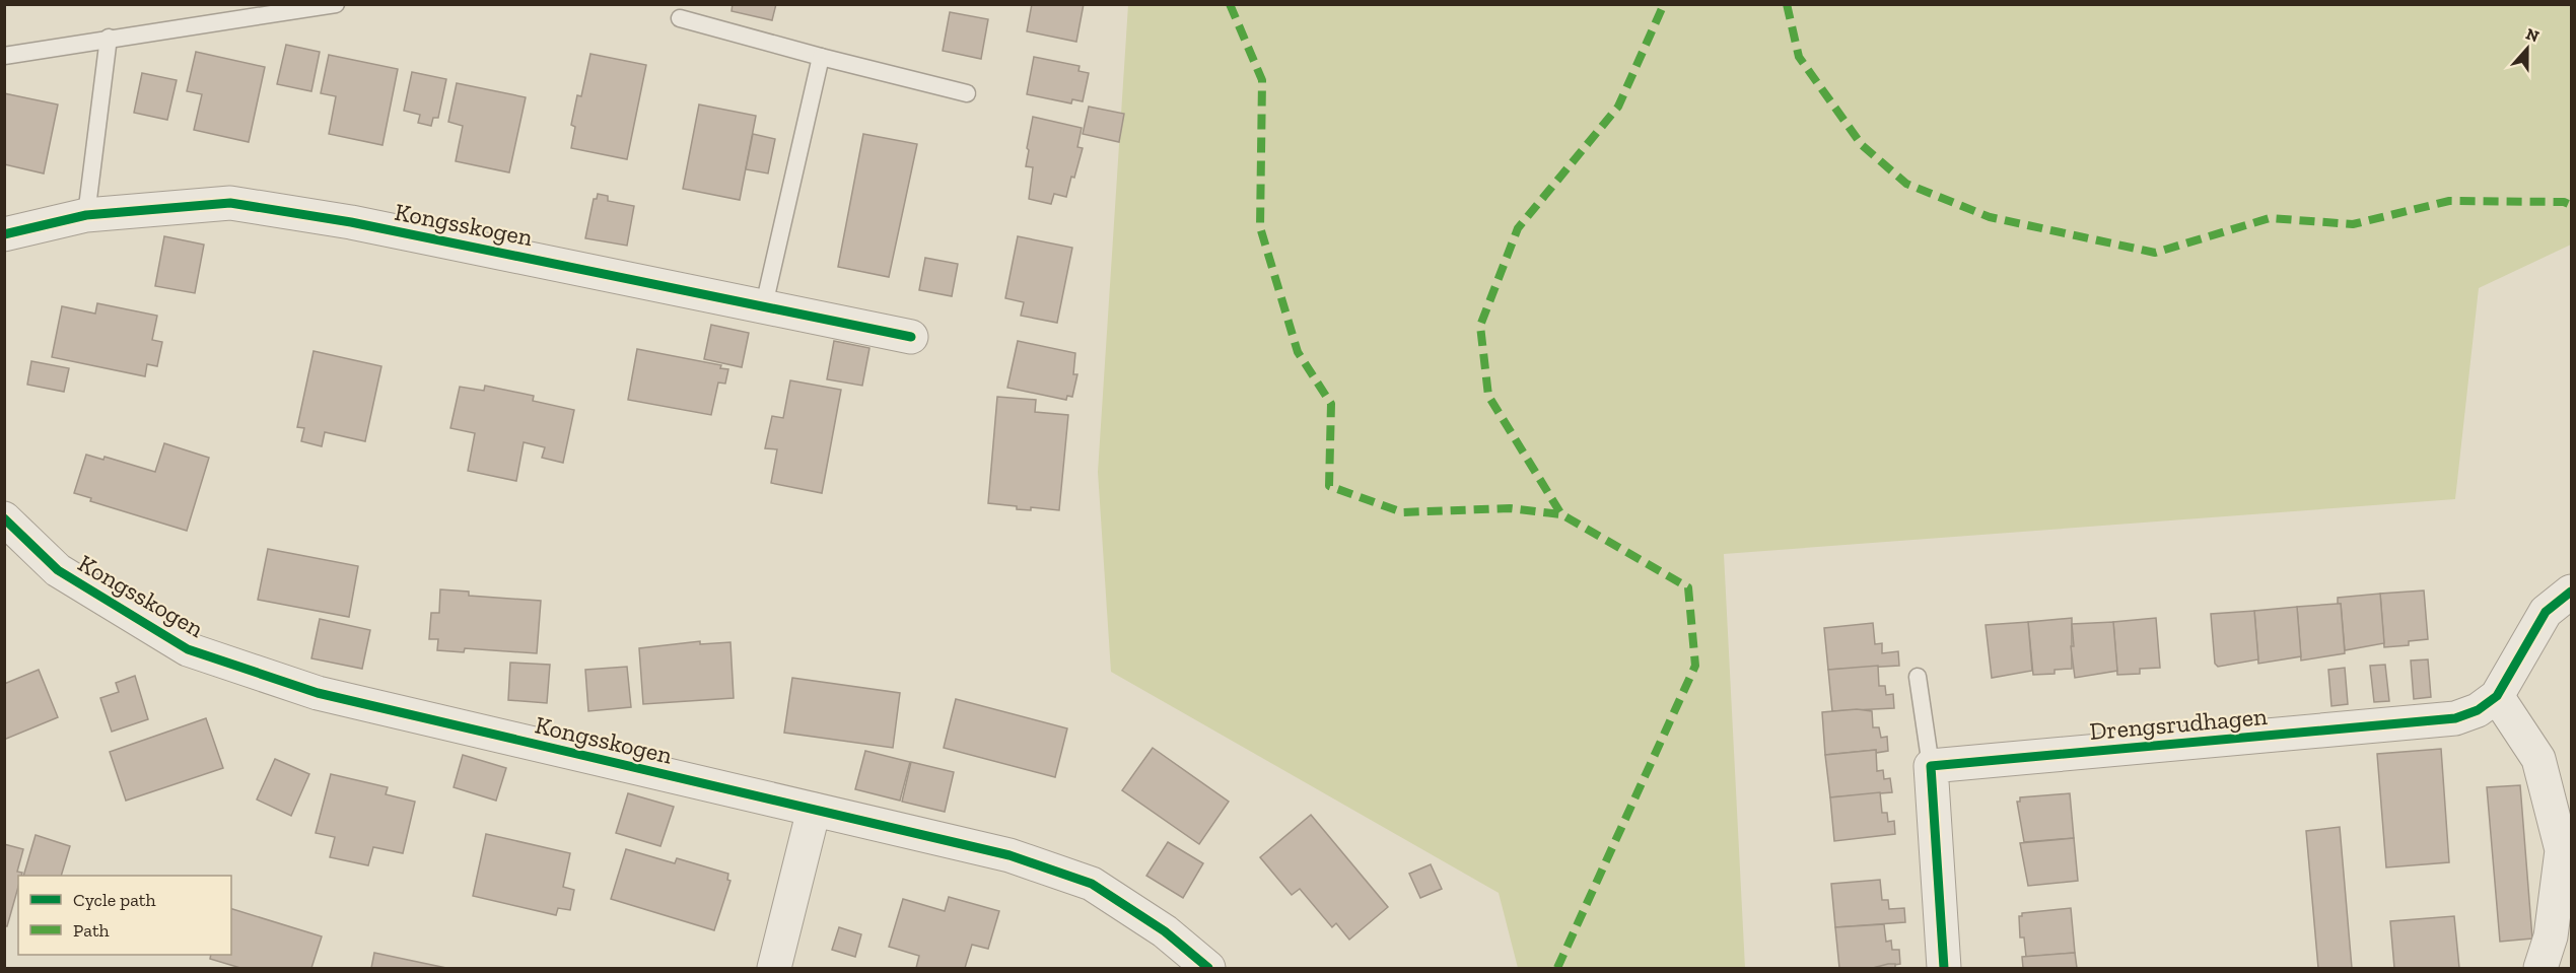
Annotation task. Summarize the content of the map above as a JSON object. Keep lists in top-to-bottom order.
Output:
{
  "streets": {
    "street": ["Kongsskogen", "Drengsrudhagen"]
  },
  "legend": ["Cycle path", "Path"],
  "north": "top"
}
